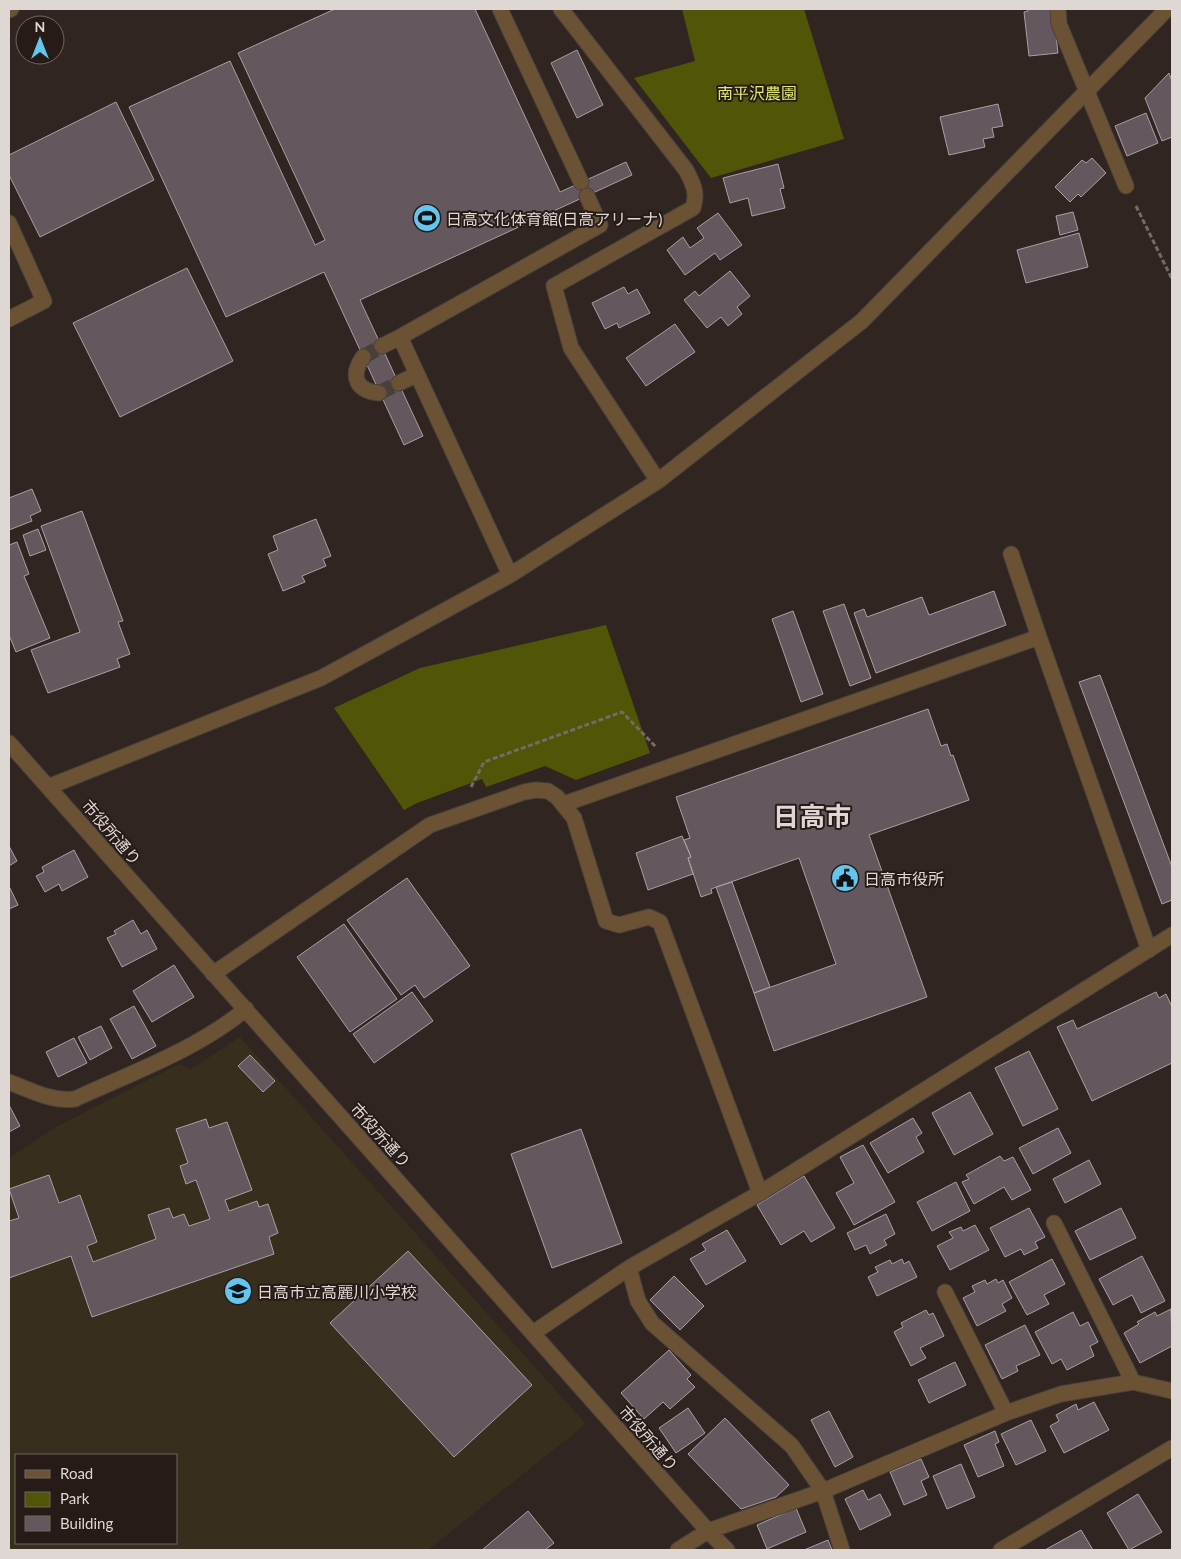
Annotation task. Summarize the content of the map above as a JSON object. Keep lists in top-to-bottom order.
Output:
{
  "streets": {
    "street": ["市役所通り"]
  },
  "districts": ["日高市"],
  "parks": ["南平沢農園"],
  "places": {
    "sports": ["日高文化体育館(日高アリーナ)"],
    "public building": ["日高市役所"],
    "school or university": ["日高市立高麗川小学校"]
  },
  "legend": ["Road", "Park", "Building"],
  "north": "top"
}
